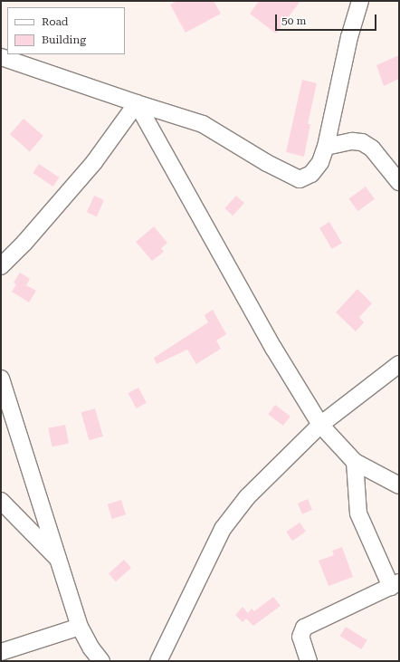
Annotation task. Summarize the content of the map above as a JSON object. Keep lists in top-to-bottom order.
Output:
{
  "legend": ["Road", "Building"],
  "scale_bar": "50 m"
}
